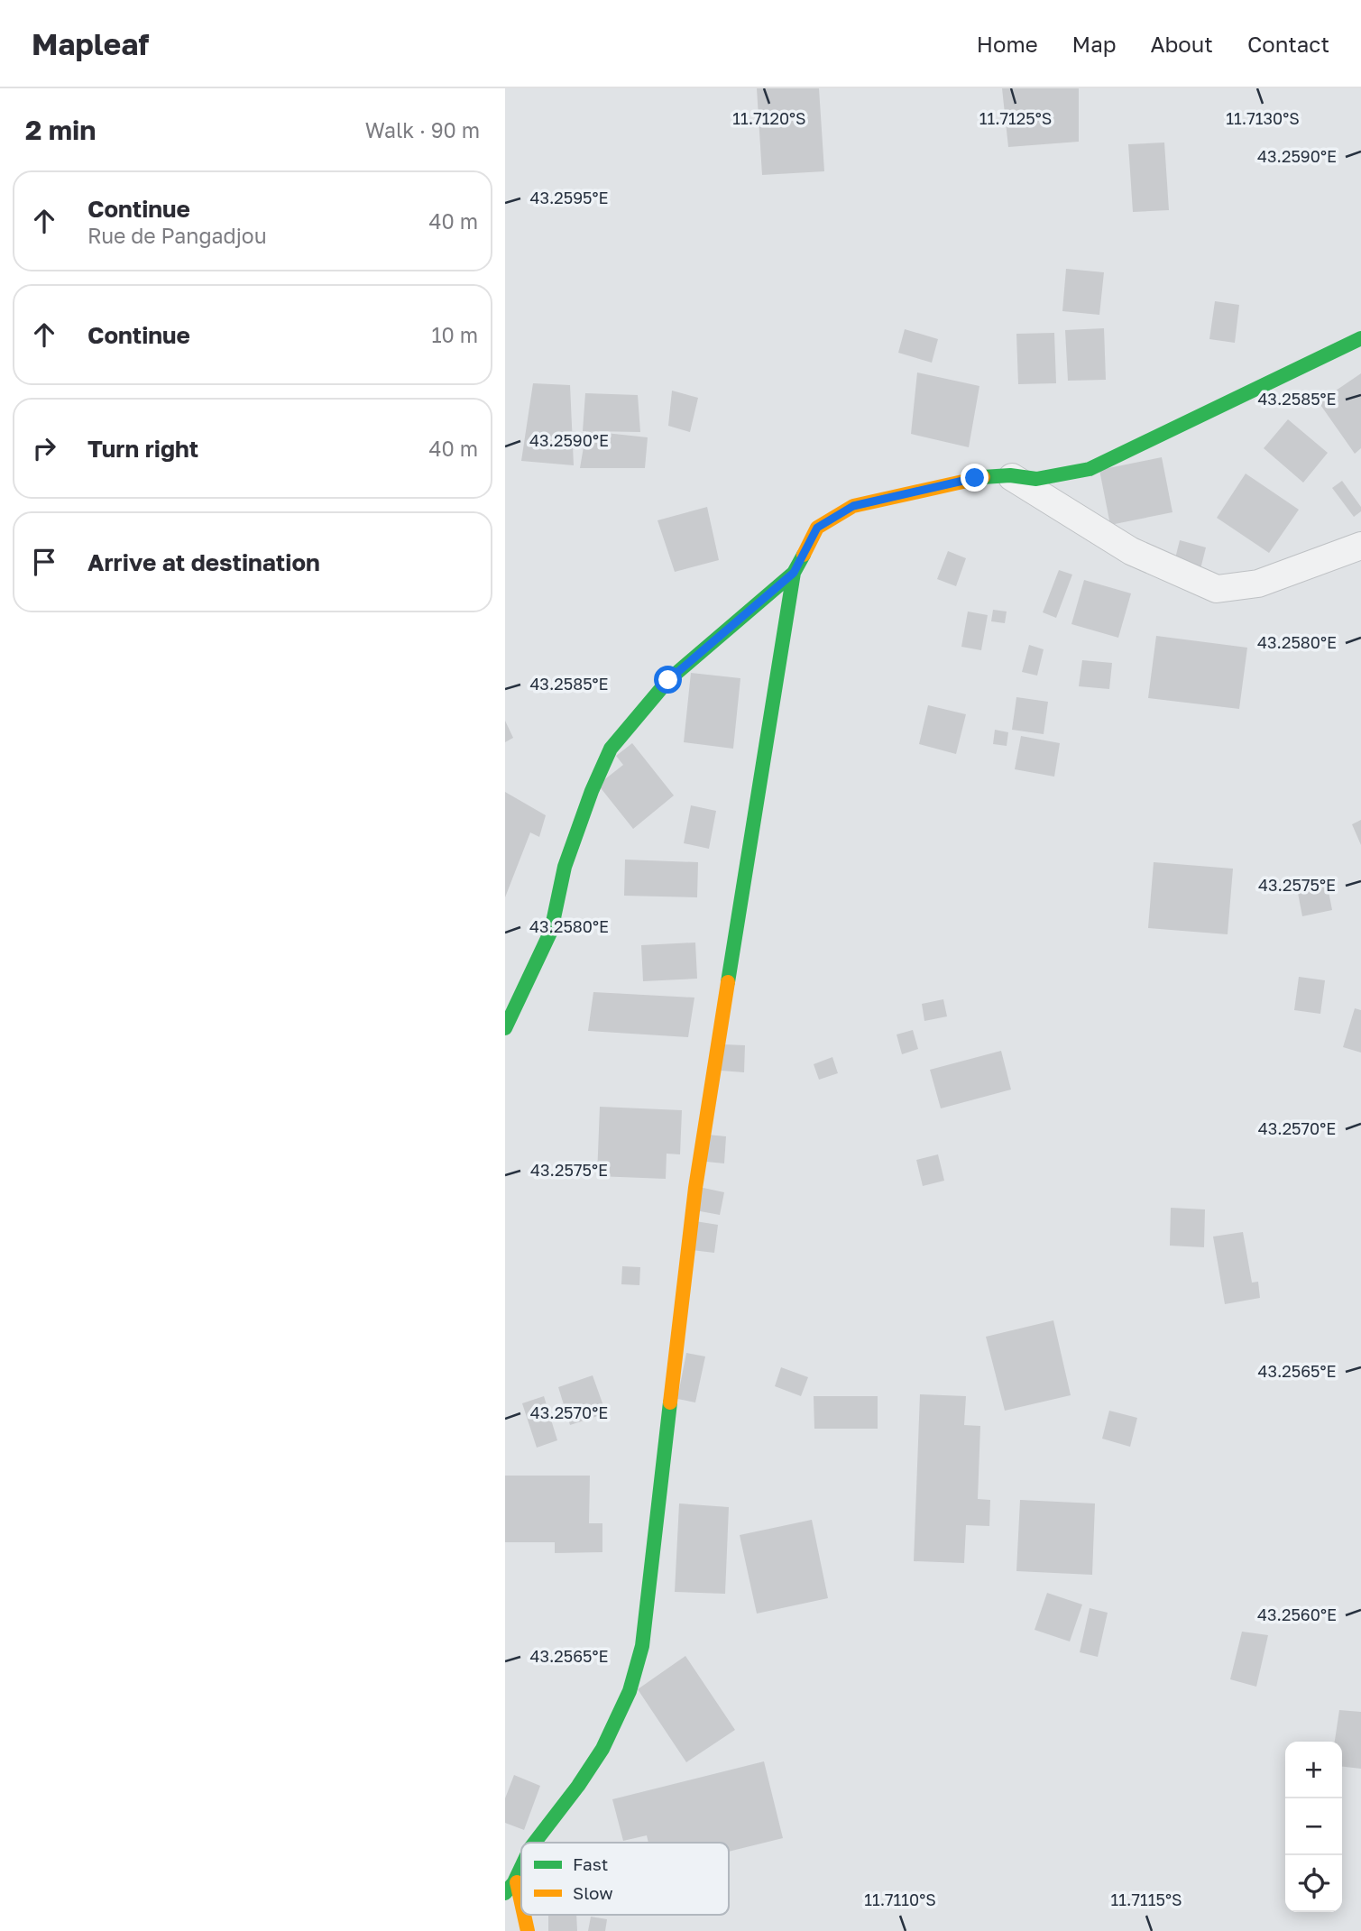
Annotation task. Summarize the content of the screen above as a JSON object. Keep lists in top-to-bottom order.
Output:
{
  "legend": ["Fast", "Slow"],
  "page": {
    "header": "Mapleaf",
    "nav": [
      "Home",
      "Map",
      "About",
      "Contact"
    ],
    "heading": ["2 min", "Walk · 90 m"],
    "list": [
      ["Continue", "Rue de Pangadjou", "40 m"],
      ["Continue", "10 m"],
      ["Turn right", "40 m"],
      "Arrive at destination"
    ],
    "map_buttons": ["+", "−"]
  },
  "coordinates": [
    "11.7130°S",
    "11.7120°S",
    "11.7125°S",
    "43.2590°E",
    "43.2595°E",
    "43.2585°E",
    "43.2580°E",
    "43.2575°E",
    "43.2570°E",
    "43.2565°E",
    "43.2560°E",
    "11.7110°S",
    "11.7115°S"
  ]
}
